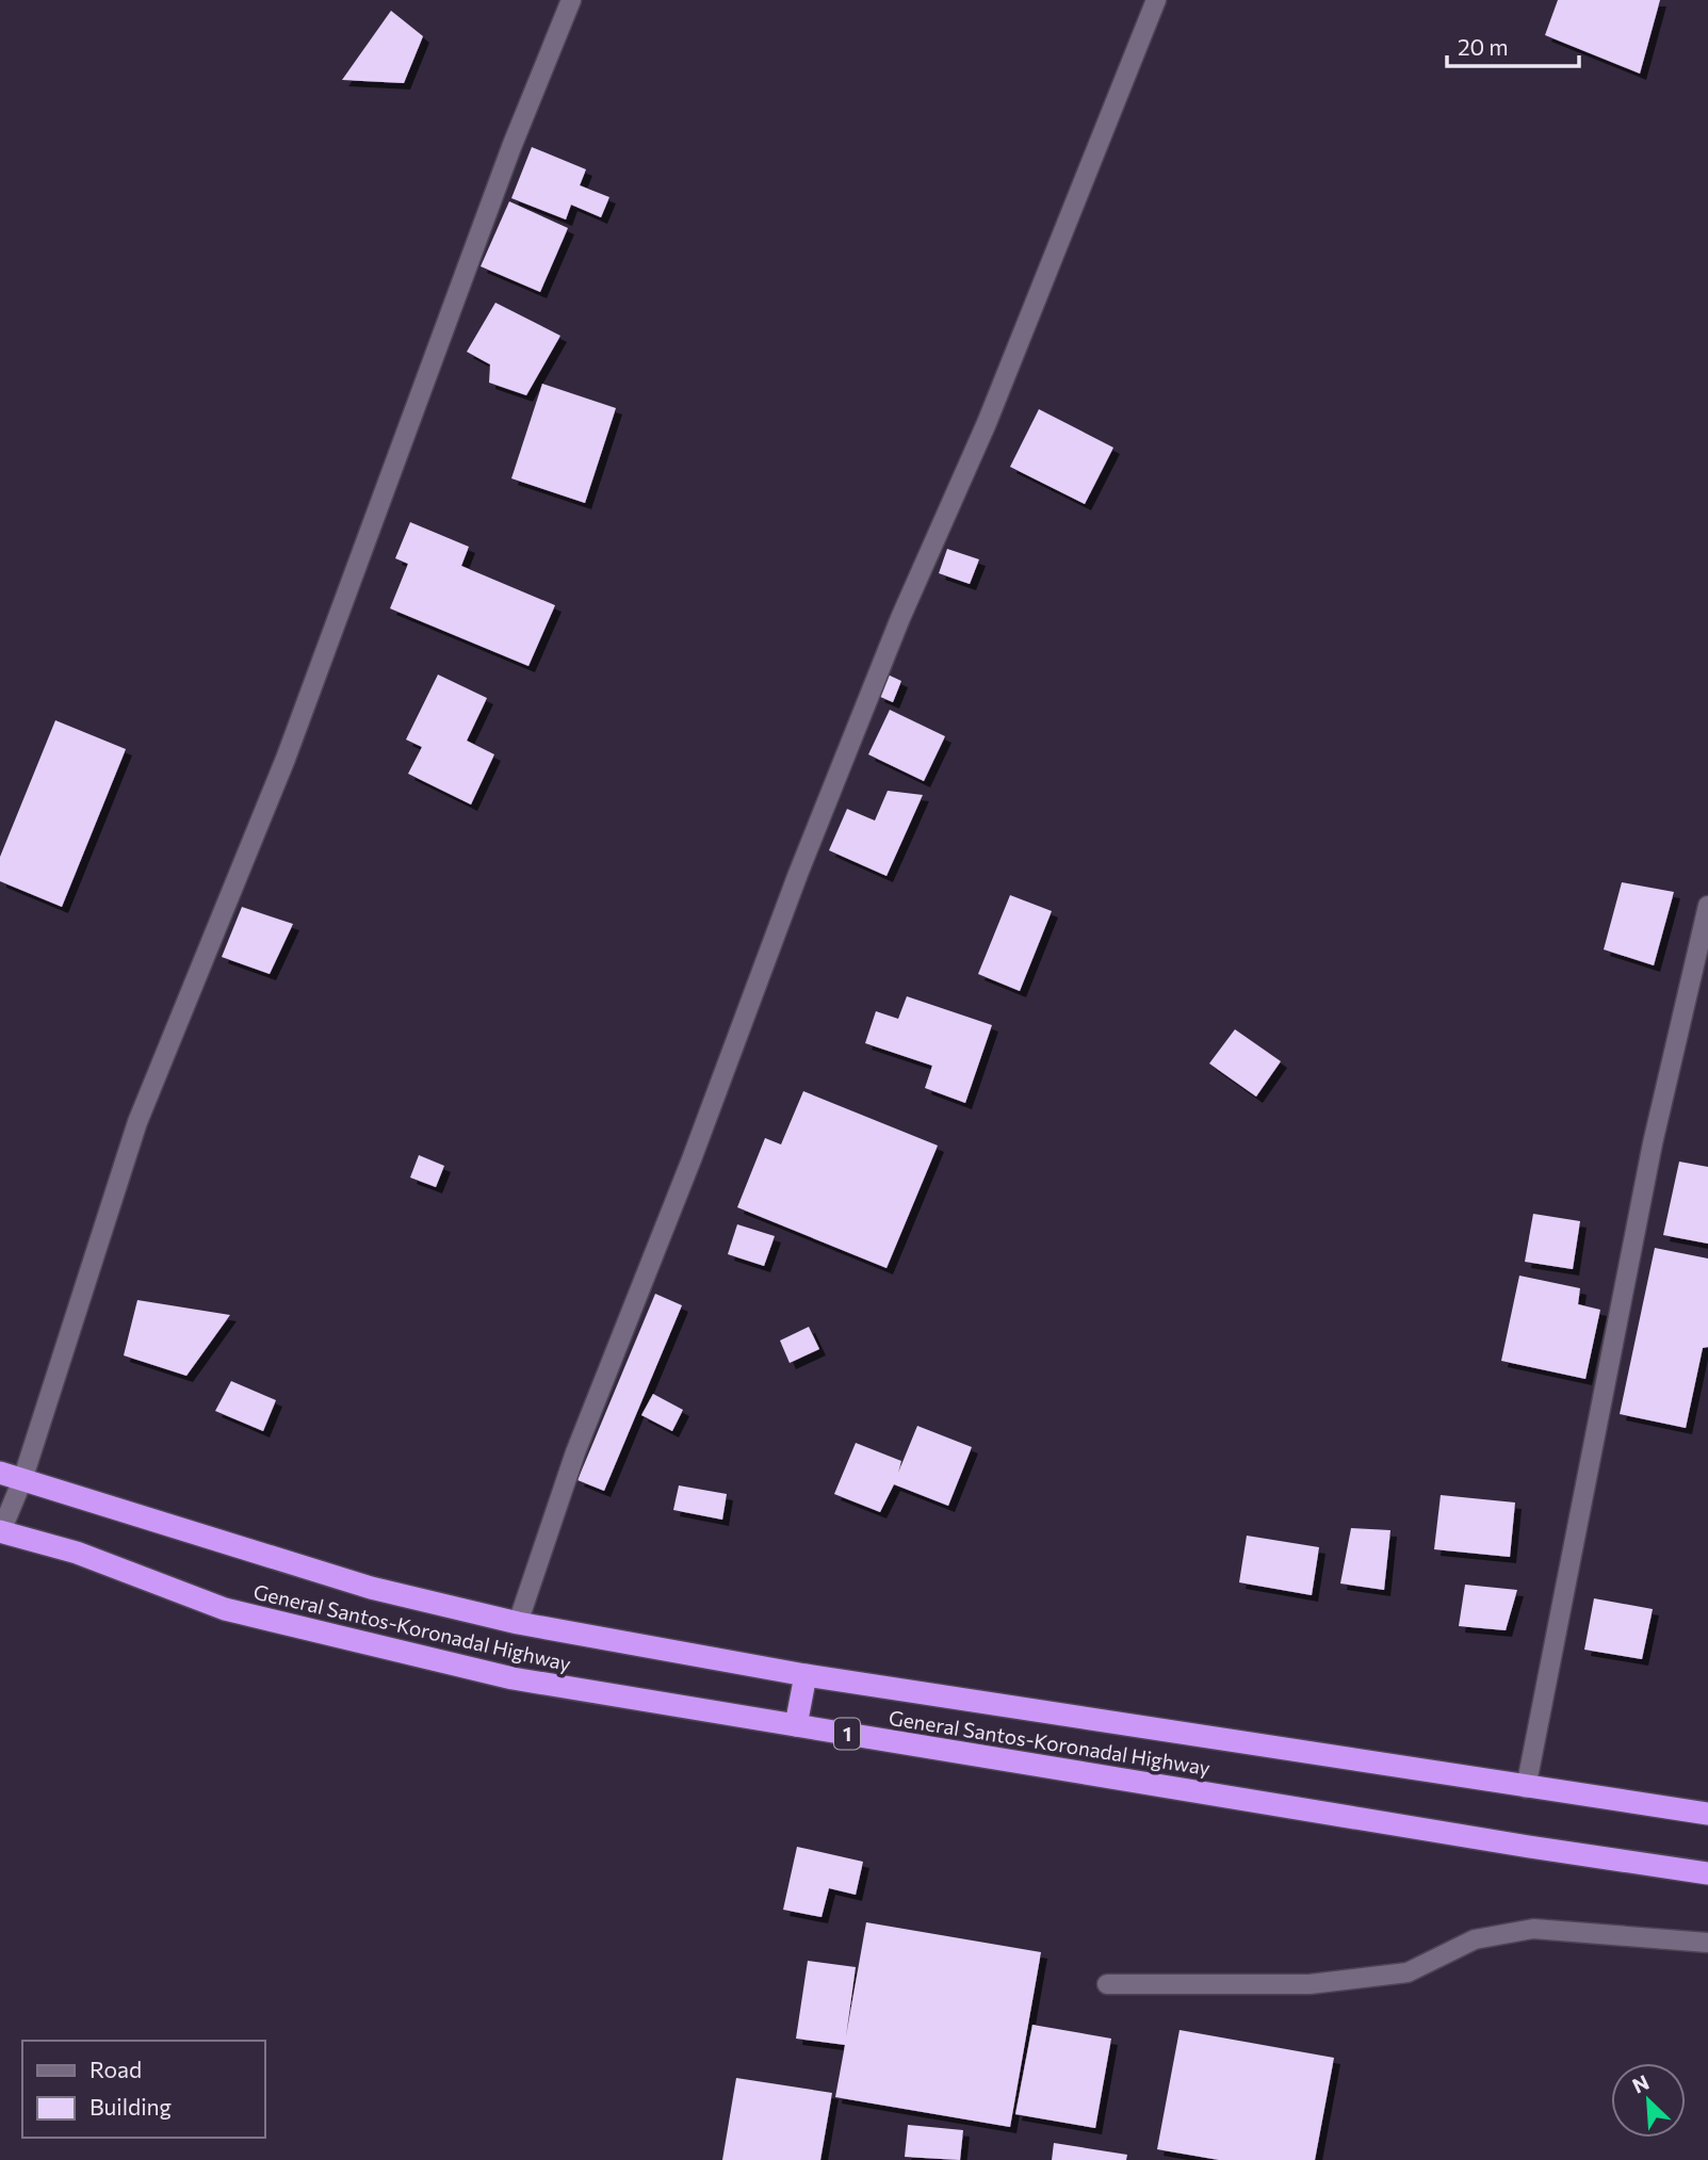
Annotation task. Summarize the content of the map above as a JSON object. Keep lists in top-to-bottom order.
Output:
{
  "streets": {
    "highway": ["General Santos-Koronadal Highway", "1"]
  },
  "legend": ["Road", "Building"],
  "scale_bar": "20 m",
  "north": "top left"
}
